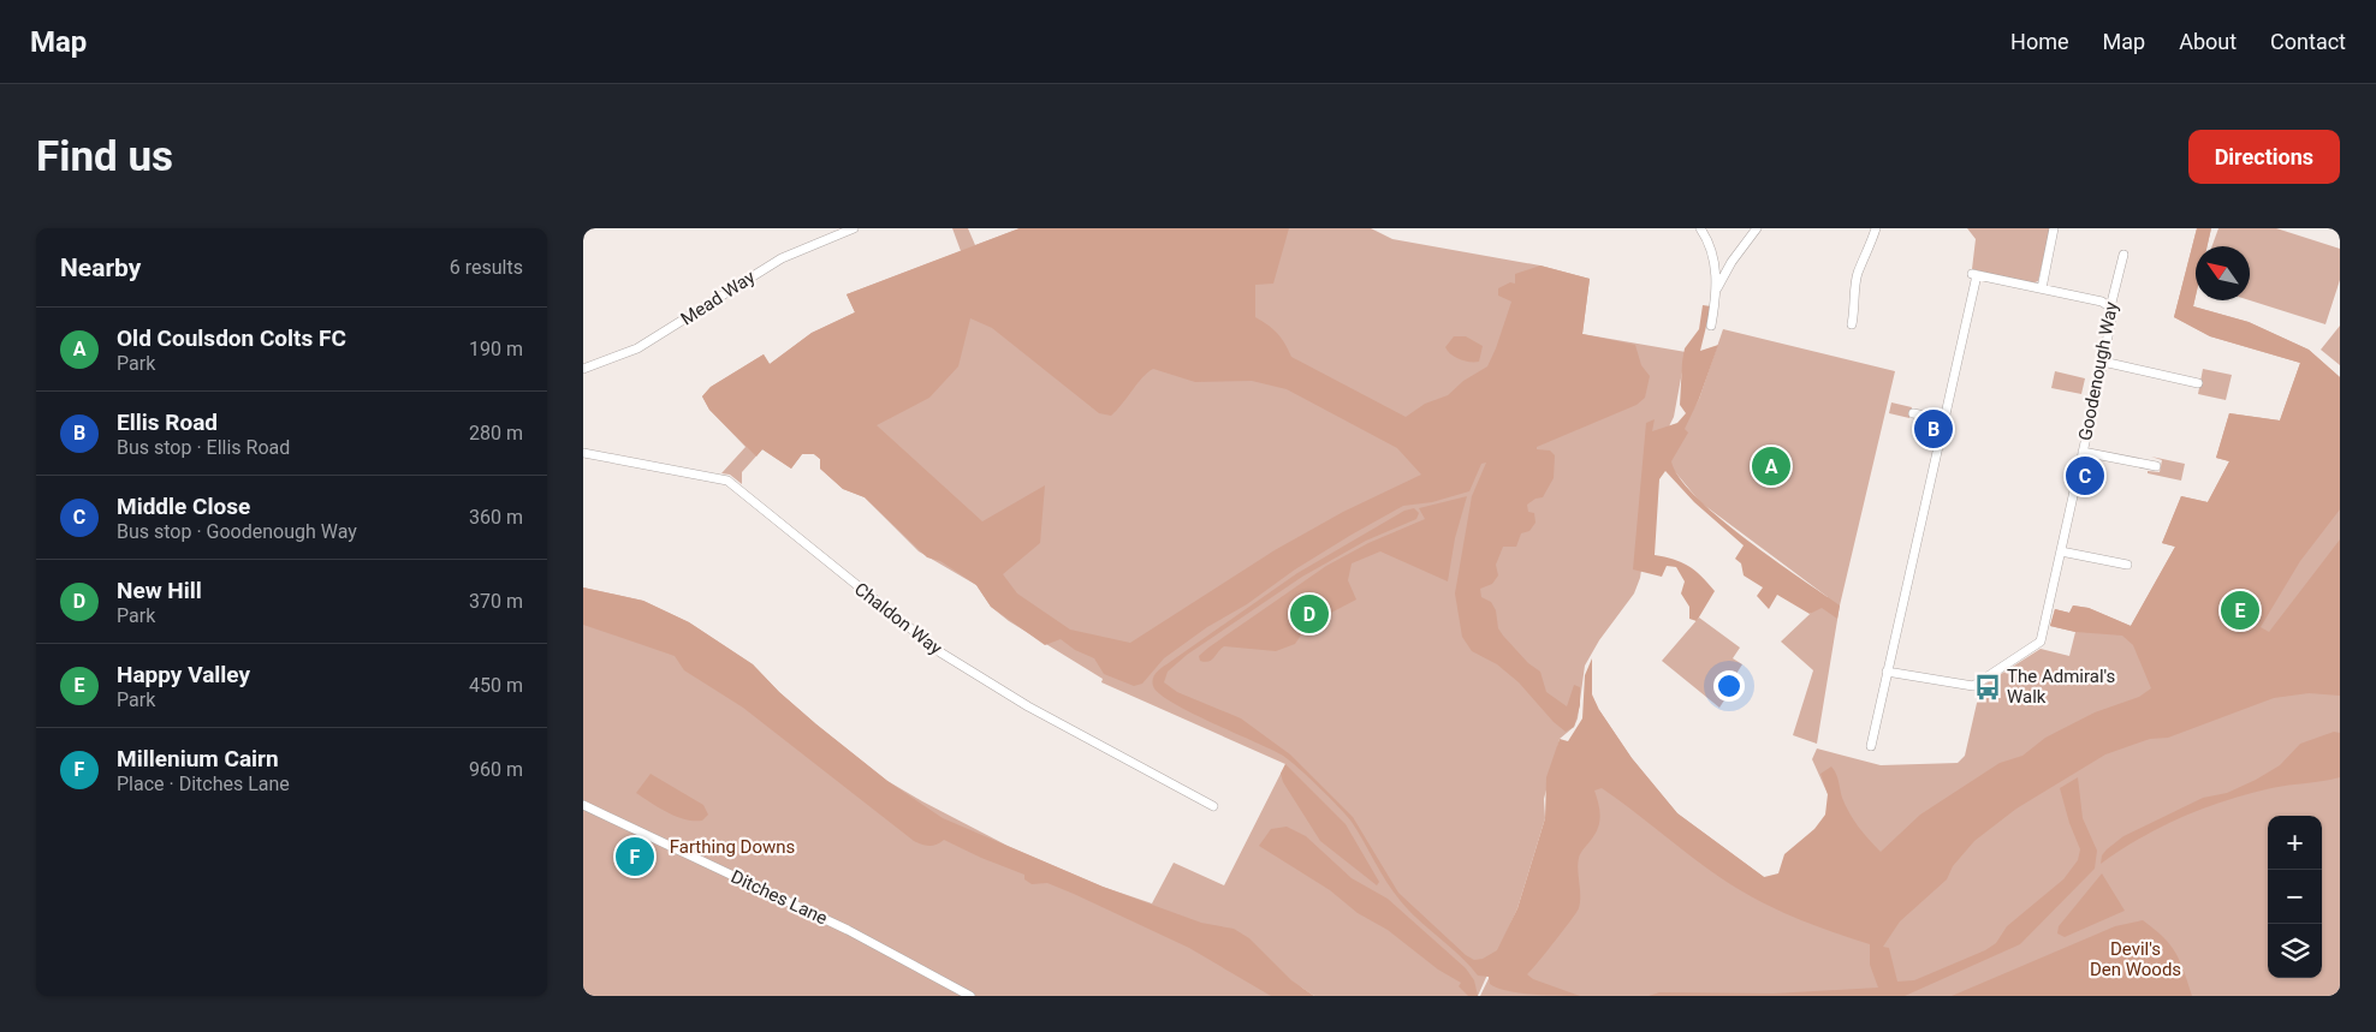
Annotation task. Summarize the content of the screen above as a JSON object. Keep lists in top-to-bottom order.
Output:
{
  "streets": {
    "street": [
      "Mead Way",
      "Goodenough Way",
      "Chaldon Way",
      "Ditches Lane"
    ]
  },
  "parks": ["Farthing Downs", "Devil's Den Woods"],
  "places": {
    "bus stop": ["The Admiral's Walk"]
  },
  "north": "top left",
  "page": {
    "header": "Map",
    "nav": [
      "Home",
      "Map",
      "About",
      "Contact"
    ],
    "buttons": "Directions",
    "title": "Find us",
    "heading": ["Nearby", "6 results"],
    "list": [
      {
        "mark": "A",
        "name": "Old Coulsdon Colts FC",
        "note": "Park",
        "value": "190 m"
      },
      {
        "mark": "B",
        "name": "Ellis Road",
        "note": "Bus stop · Ellis Road",
        "value": "280 m"
      },
      {
        "mark": "C",
        "name": "Middle Close",
        "note": "Bus stop · Goodenough Way",
        "value": "360 m"
      },
      {
        "mark": "D",
        "name": "New Hill",
        "note": "Park",
        "value": "370 m"
      },
      {
        "mark": "E",
        "name": "Happy Valley",
        "note": "Park",
        "value": "450 m"
      },
      {
        "mark": "F",
        "name": "Millenium Cairn",
        "note": "Place · Ditches Lane",
        "value": "960 m"
      }
    ],
    "pins": [
      "B",
      "A",
      "C",
      "E",
      "D",
      "F"
    ],
    "map_buttons": ["+", "−"]
  }
}
